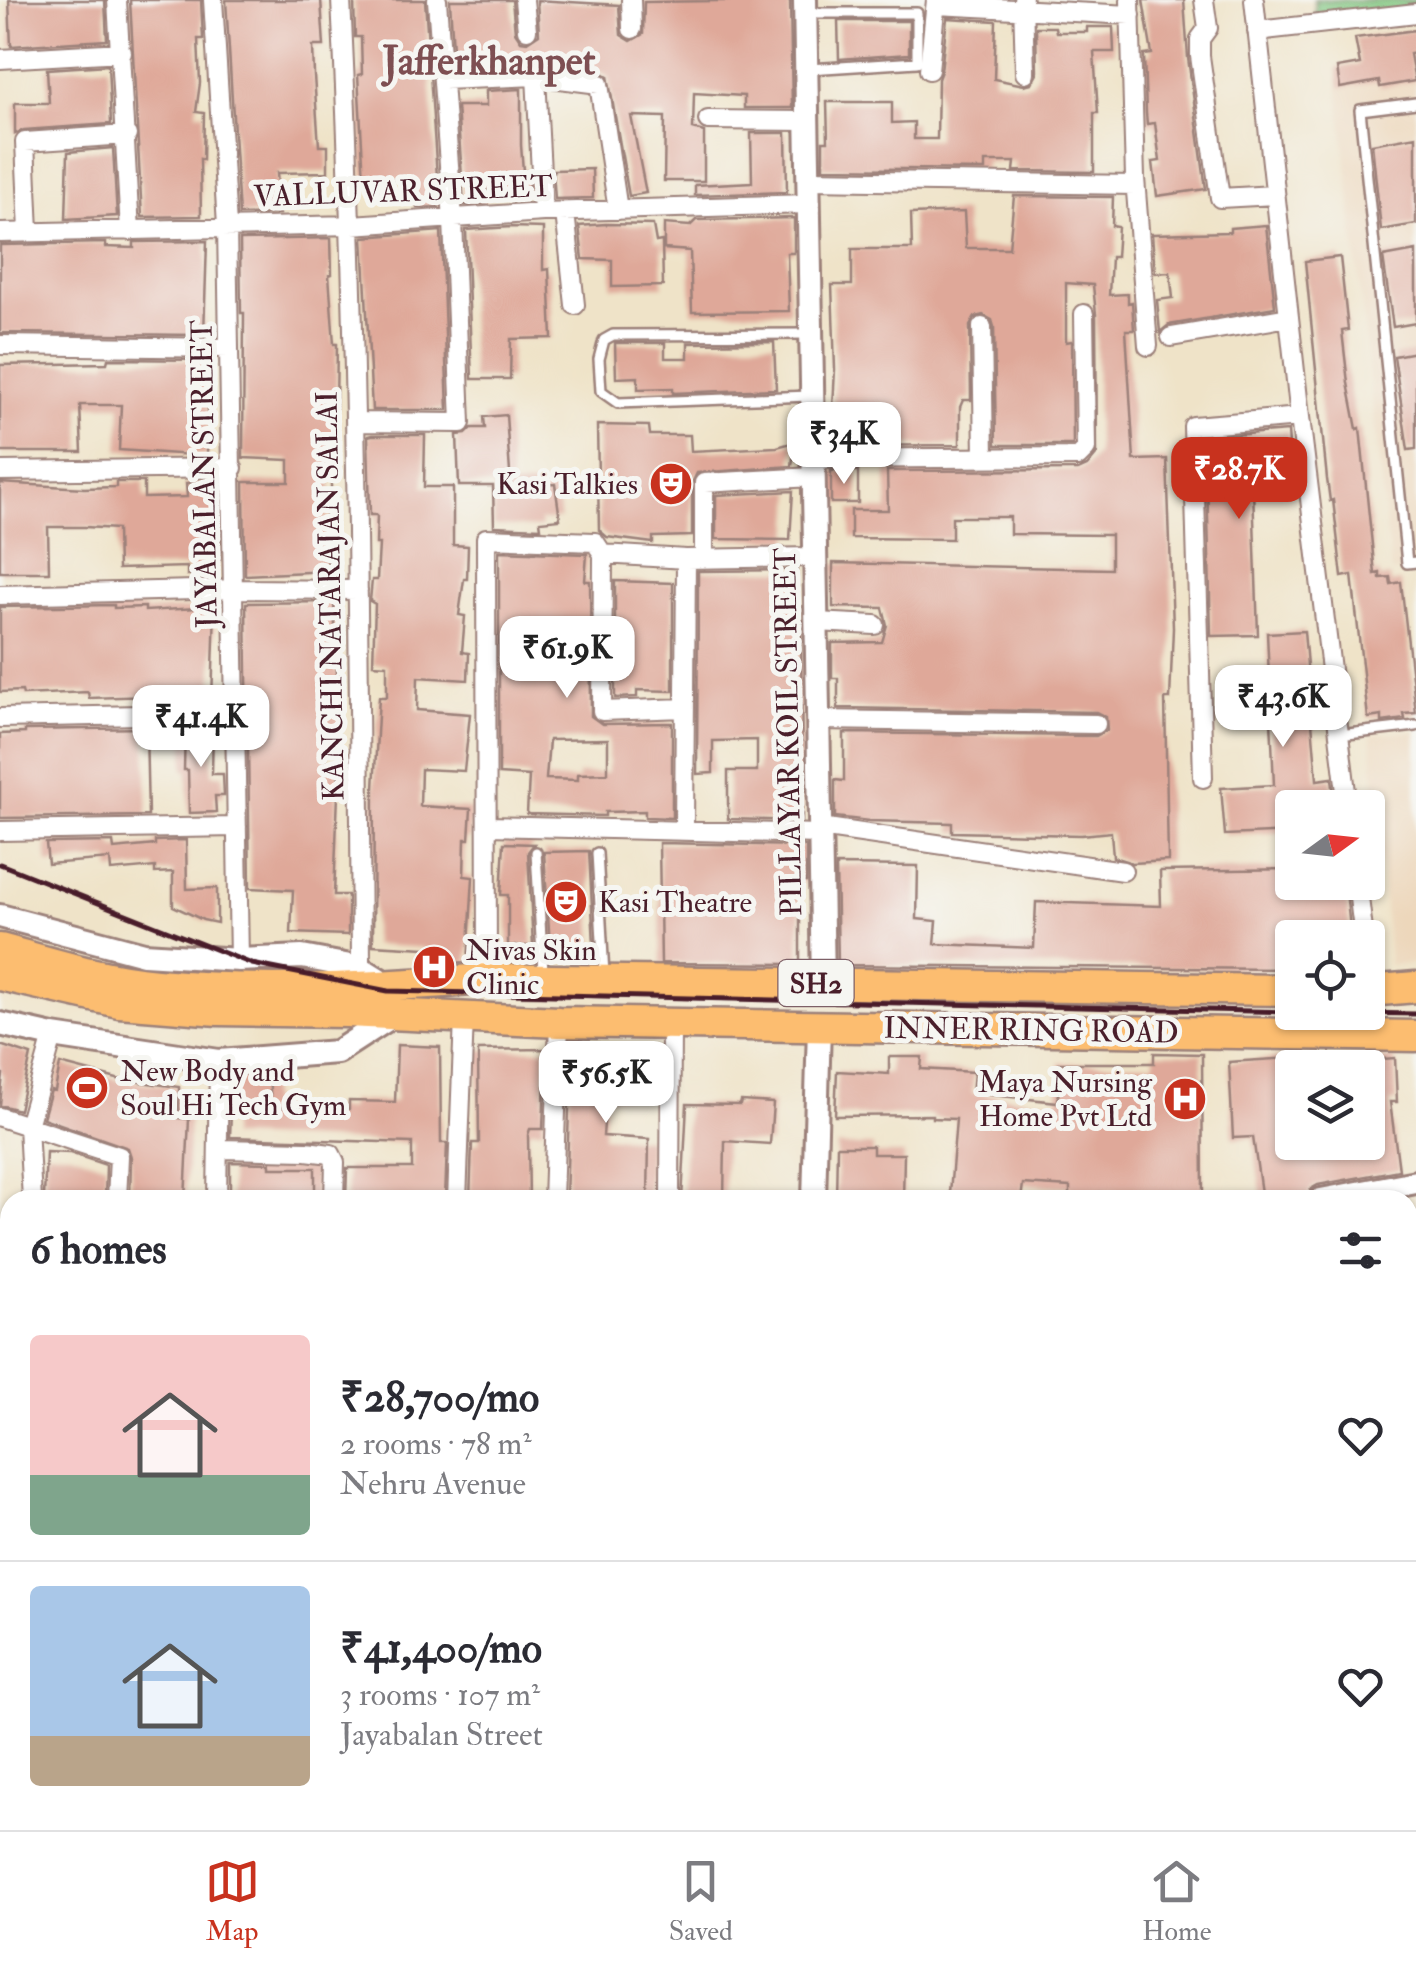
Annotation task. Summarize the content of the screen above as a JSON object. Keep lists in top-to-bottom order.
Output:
{
  "streets": {
    "main road": ["SH2", "INNER RING ROAD"],
    "street": [
      "VALLUVAR STREET",
      "JAYABALAN STREET",
      "KANCHI NATARAJAN SALAI",
      "PILLAYAR KOIL STREET"
    ]
  },
  "crossings": [
    ["VALLUVAR STREET", "JAYABALAN STREET"],
    ["VALLUVAR STREET", "KANCHI NATARAJAN SALAI"],
    ["VALLUVAR STREET", "PILLAYAR KOIL STREET"],
    ["KANCHI NATARAJAN SALAI", "SH2"],
    ["KANCHI NATARAJAN SALAI", "INNER RING ROAD"],
    ["PILLAYAR KOIL STREET", "INNER RING ROAD"],
    ["SH2", "INNER RING ROAD"]
  ],
  "districts": ["Jafferkhanpet"],
  "places": {
    "theatre": ["Kasi Talkies", "Kasi Theatre"],
    "hospital": ["Nivas Skin Clinic", "Maya Nursing Home Pvt Ltd"],
    "sports": ["New Body and Soul Hi Tech Gym"]
  },
  "north": "right",
  "page": {
    "price": [
      "₹34K",
      "₹28.7K",
      "₹61.9K",
      "₹43.6K",
      "₹41.4K",
      "₹56.5K"
    ],
    "heading": "6 homes",
    "list": [
      {
        "name": "₹28,700/mo",
        "note": "2 rooms · 78 m² · Nehru Avenue"
      },
      {
        "name": "₹41,400/mo",
        "note": "3 rooms · 107 m² · Jayabalan Street"
      }
    ],
    "tabs": ["Map", "Saved", "Home"]
  }
}
